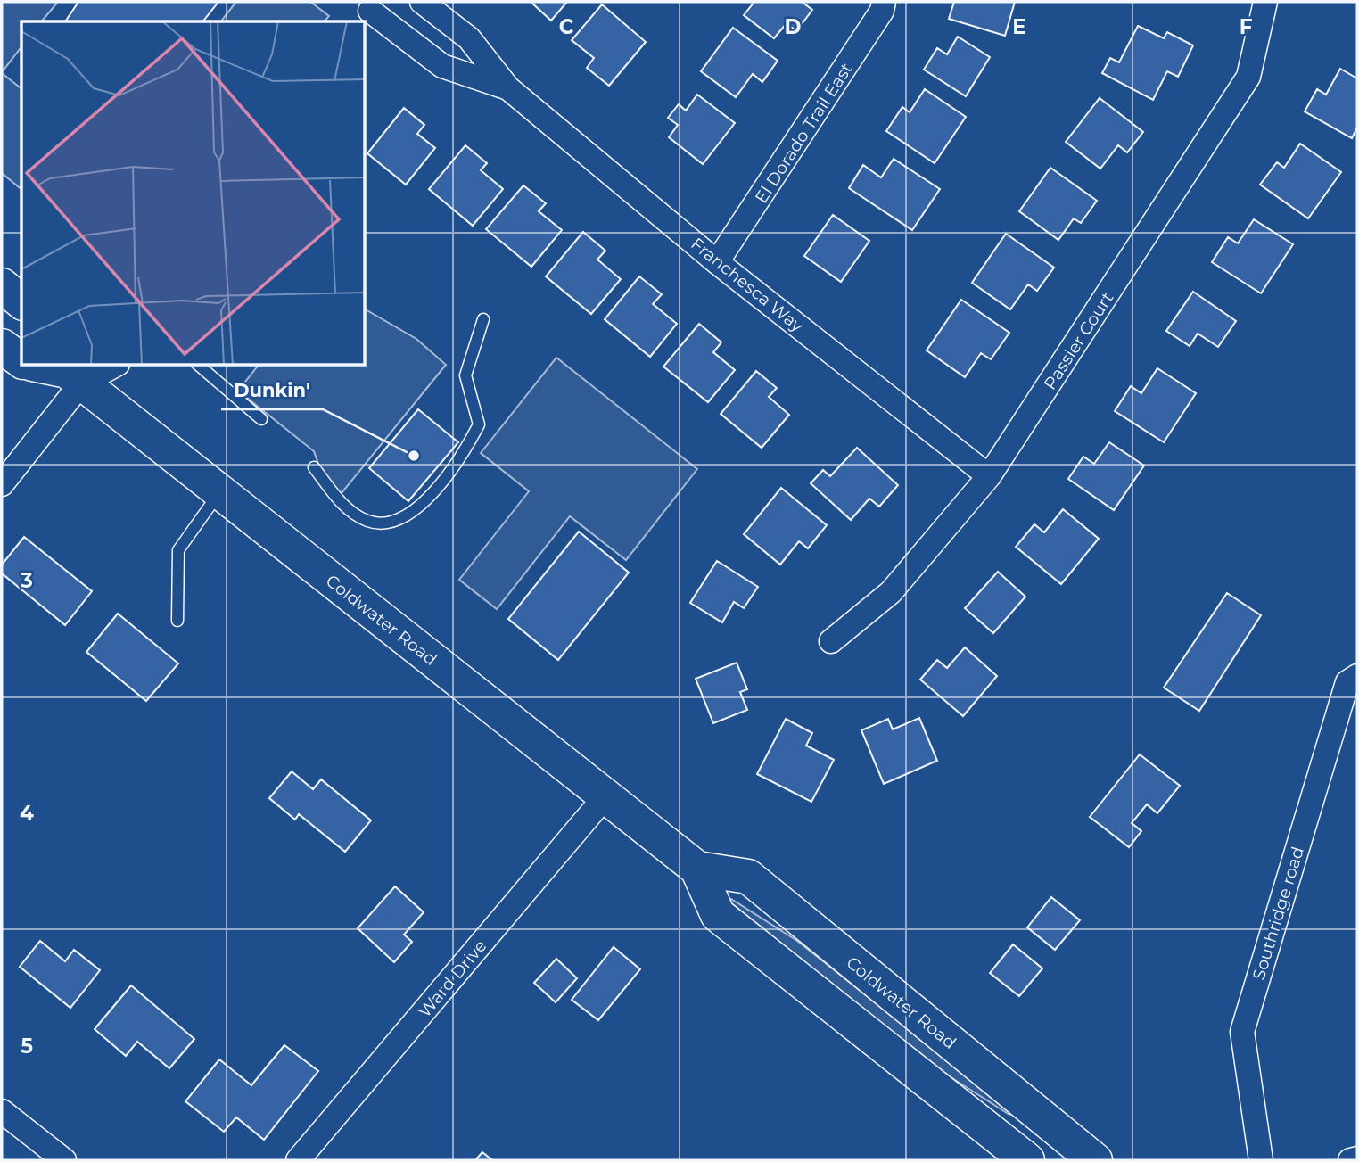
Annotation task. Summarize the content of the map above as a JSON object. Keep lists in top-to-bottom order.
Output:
{
  "streets": {
    "main road": ["Coldwater Road"],
    "street": [
      "El Dorado Trail East",
      "Franchesca Way",
      "Passier Court",
      "Southridge road",
      "Ward Drive"
    ]
  },
  "crossings": [
    ["El Dorado Trail East", "Franchesca Way"],
    ["Franchesca Way", "Passier Court"],
    ["Coldwater Road", "Ward Drive"]
  ],
  "places": ["Dunkin'"],
  "grid": {
    "columns": [
      "C",
      "D",
      "E",
      "F"
    ],
    "rows": ["3", "4", "5"]
  }
}
